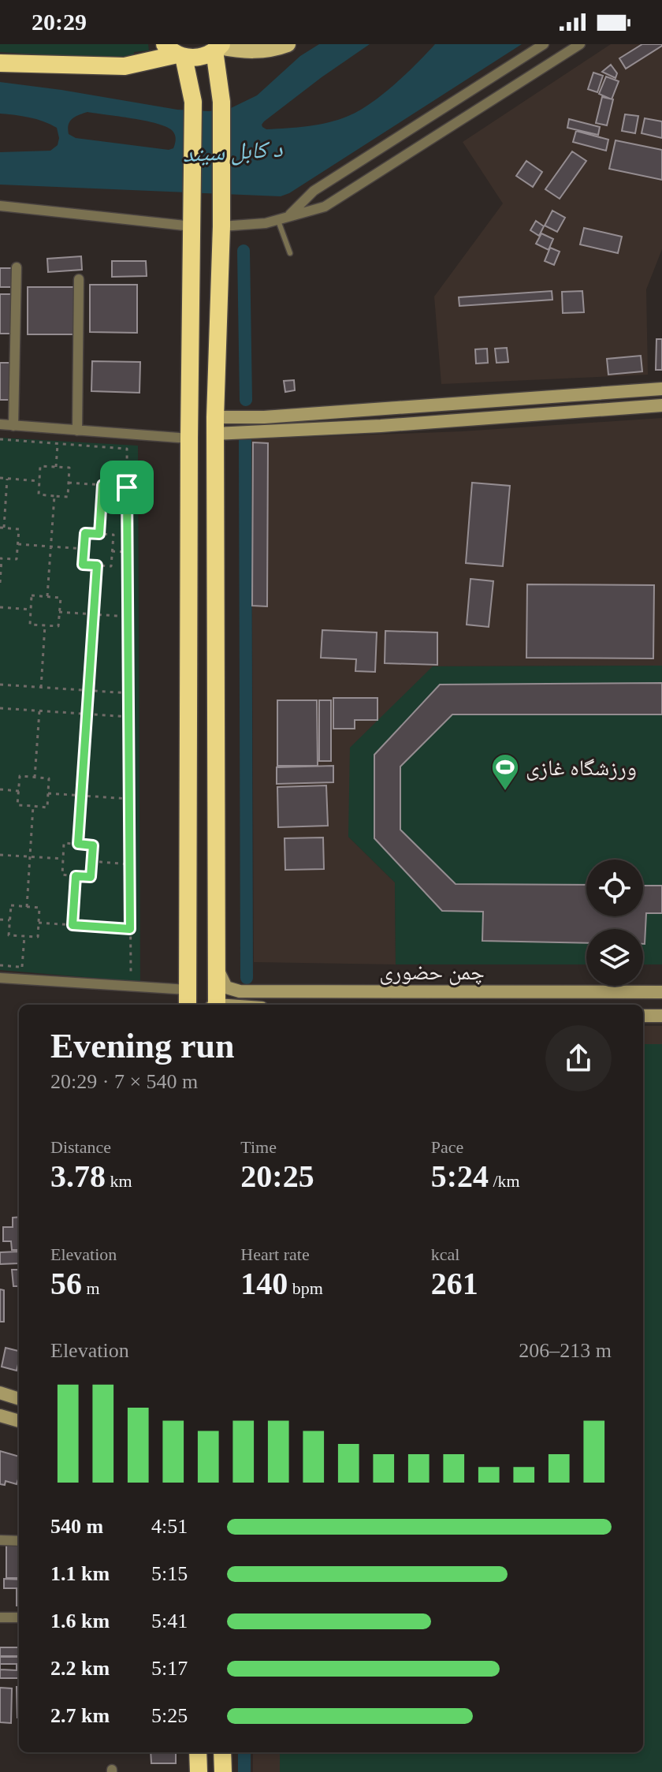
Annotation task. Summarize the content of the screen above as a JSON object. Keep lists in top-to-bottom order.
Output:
{
  "streets": {
    "main road": ["چمن حضوری"]
  },
  "water": ["د کابل سيند"],
  "places": {
    "sports": ["ورزشگاه غازی"]
  },
  "page": {
    "status": "20:29",
    "heading": ["Evening run", "20:29 · 7 × 540 m"],
    "stats": [
      ["Distance", "3.78 km"],
      ["Time", "20:25"],
      ["Pace", "5:24 /km"],
      ["Elevation", "56 m"],
      ["Heart rate", "140 bpm"],
      ["kcal", "261"]
    ],
    "chart": ["Elevation", "206–213 m"],
    "list": [
      {
        "name": "540 m",
        "note": "4:51"
      },
      {
        "name": "1.1 km",
        "note": "5:15"
      },
      {
        "name": "1.6 km",
        "note": "5:41"
      },
      {
        "name": "2.2 km",
        "note": "5:17"
      },
      {
        "name": "2.7 km",
        "note": "5:25"
      }
    ]
  }
}
